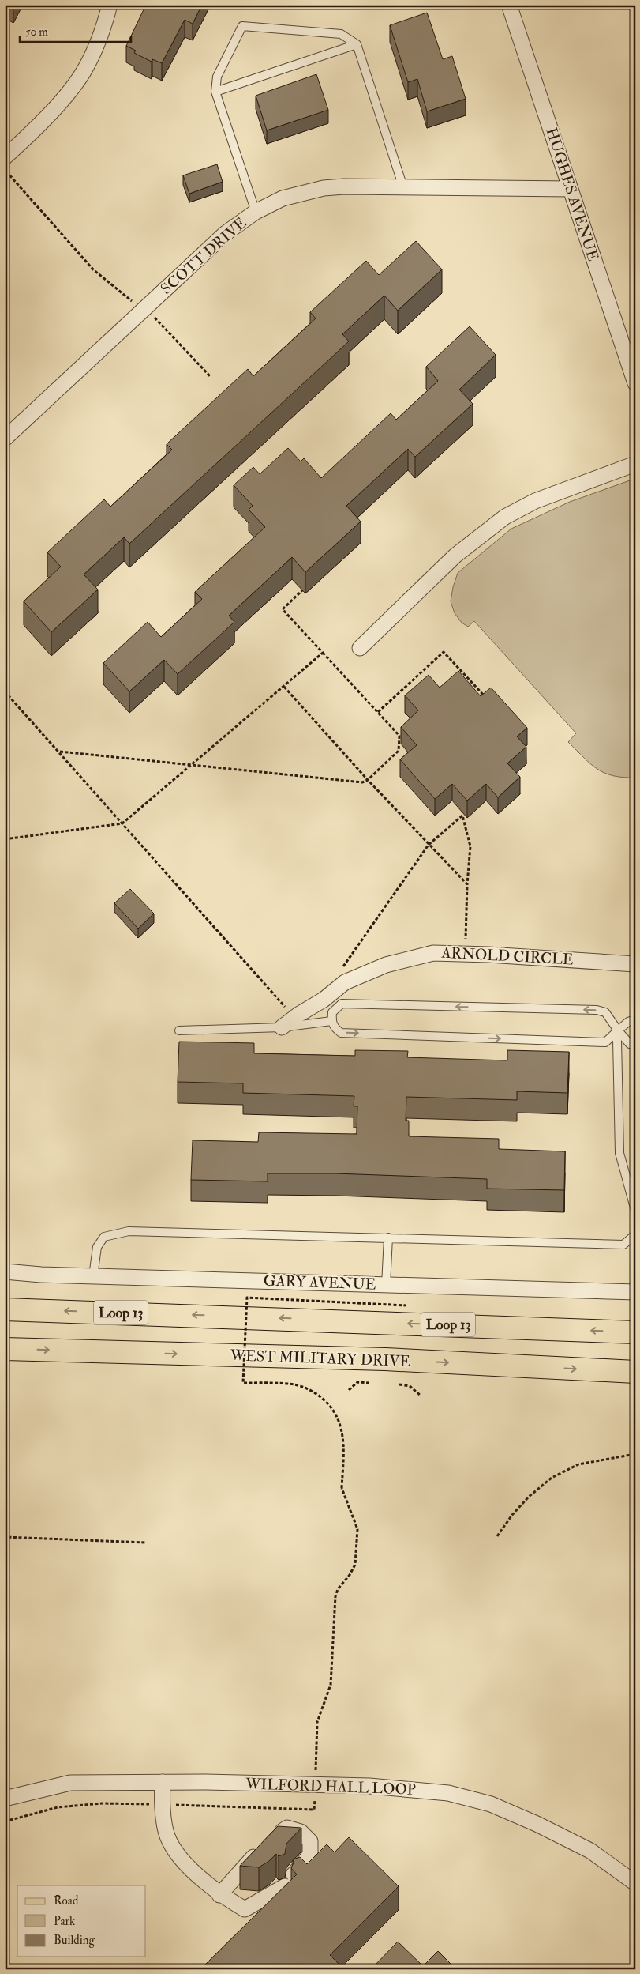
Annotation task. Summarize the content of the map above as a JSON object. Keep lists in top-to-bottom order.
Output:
{
  "streets": {
    "main road": ["Loop 13", "WEST MILITARY DRIVE"],
    "street": [
      "HUGHES AVENUE",
      "SCOTT DRIVE",
      "ARNOLD CIRCLE",
      "GARY AVENUE",
      "WILFORD HALL LOOP"
    ]
  },
  "crossings": [
    ["HUGHES AVENUE", "SCOTT DRIVE"]
  ],
  "legend": ["Road", "Park", "Building"],
  "scale_bar": "50 m"
}
